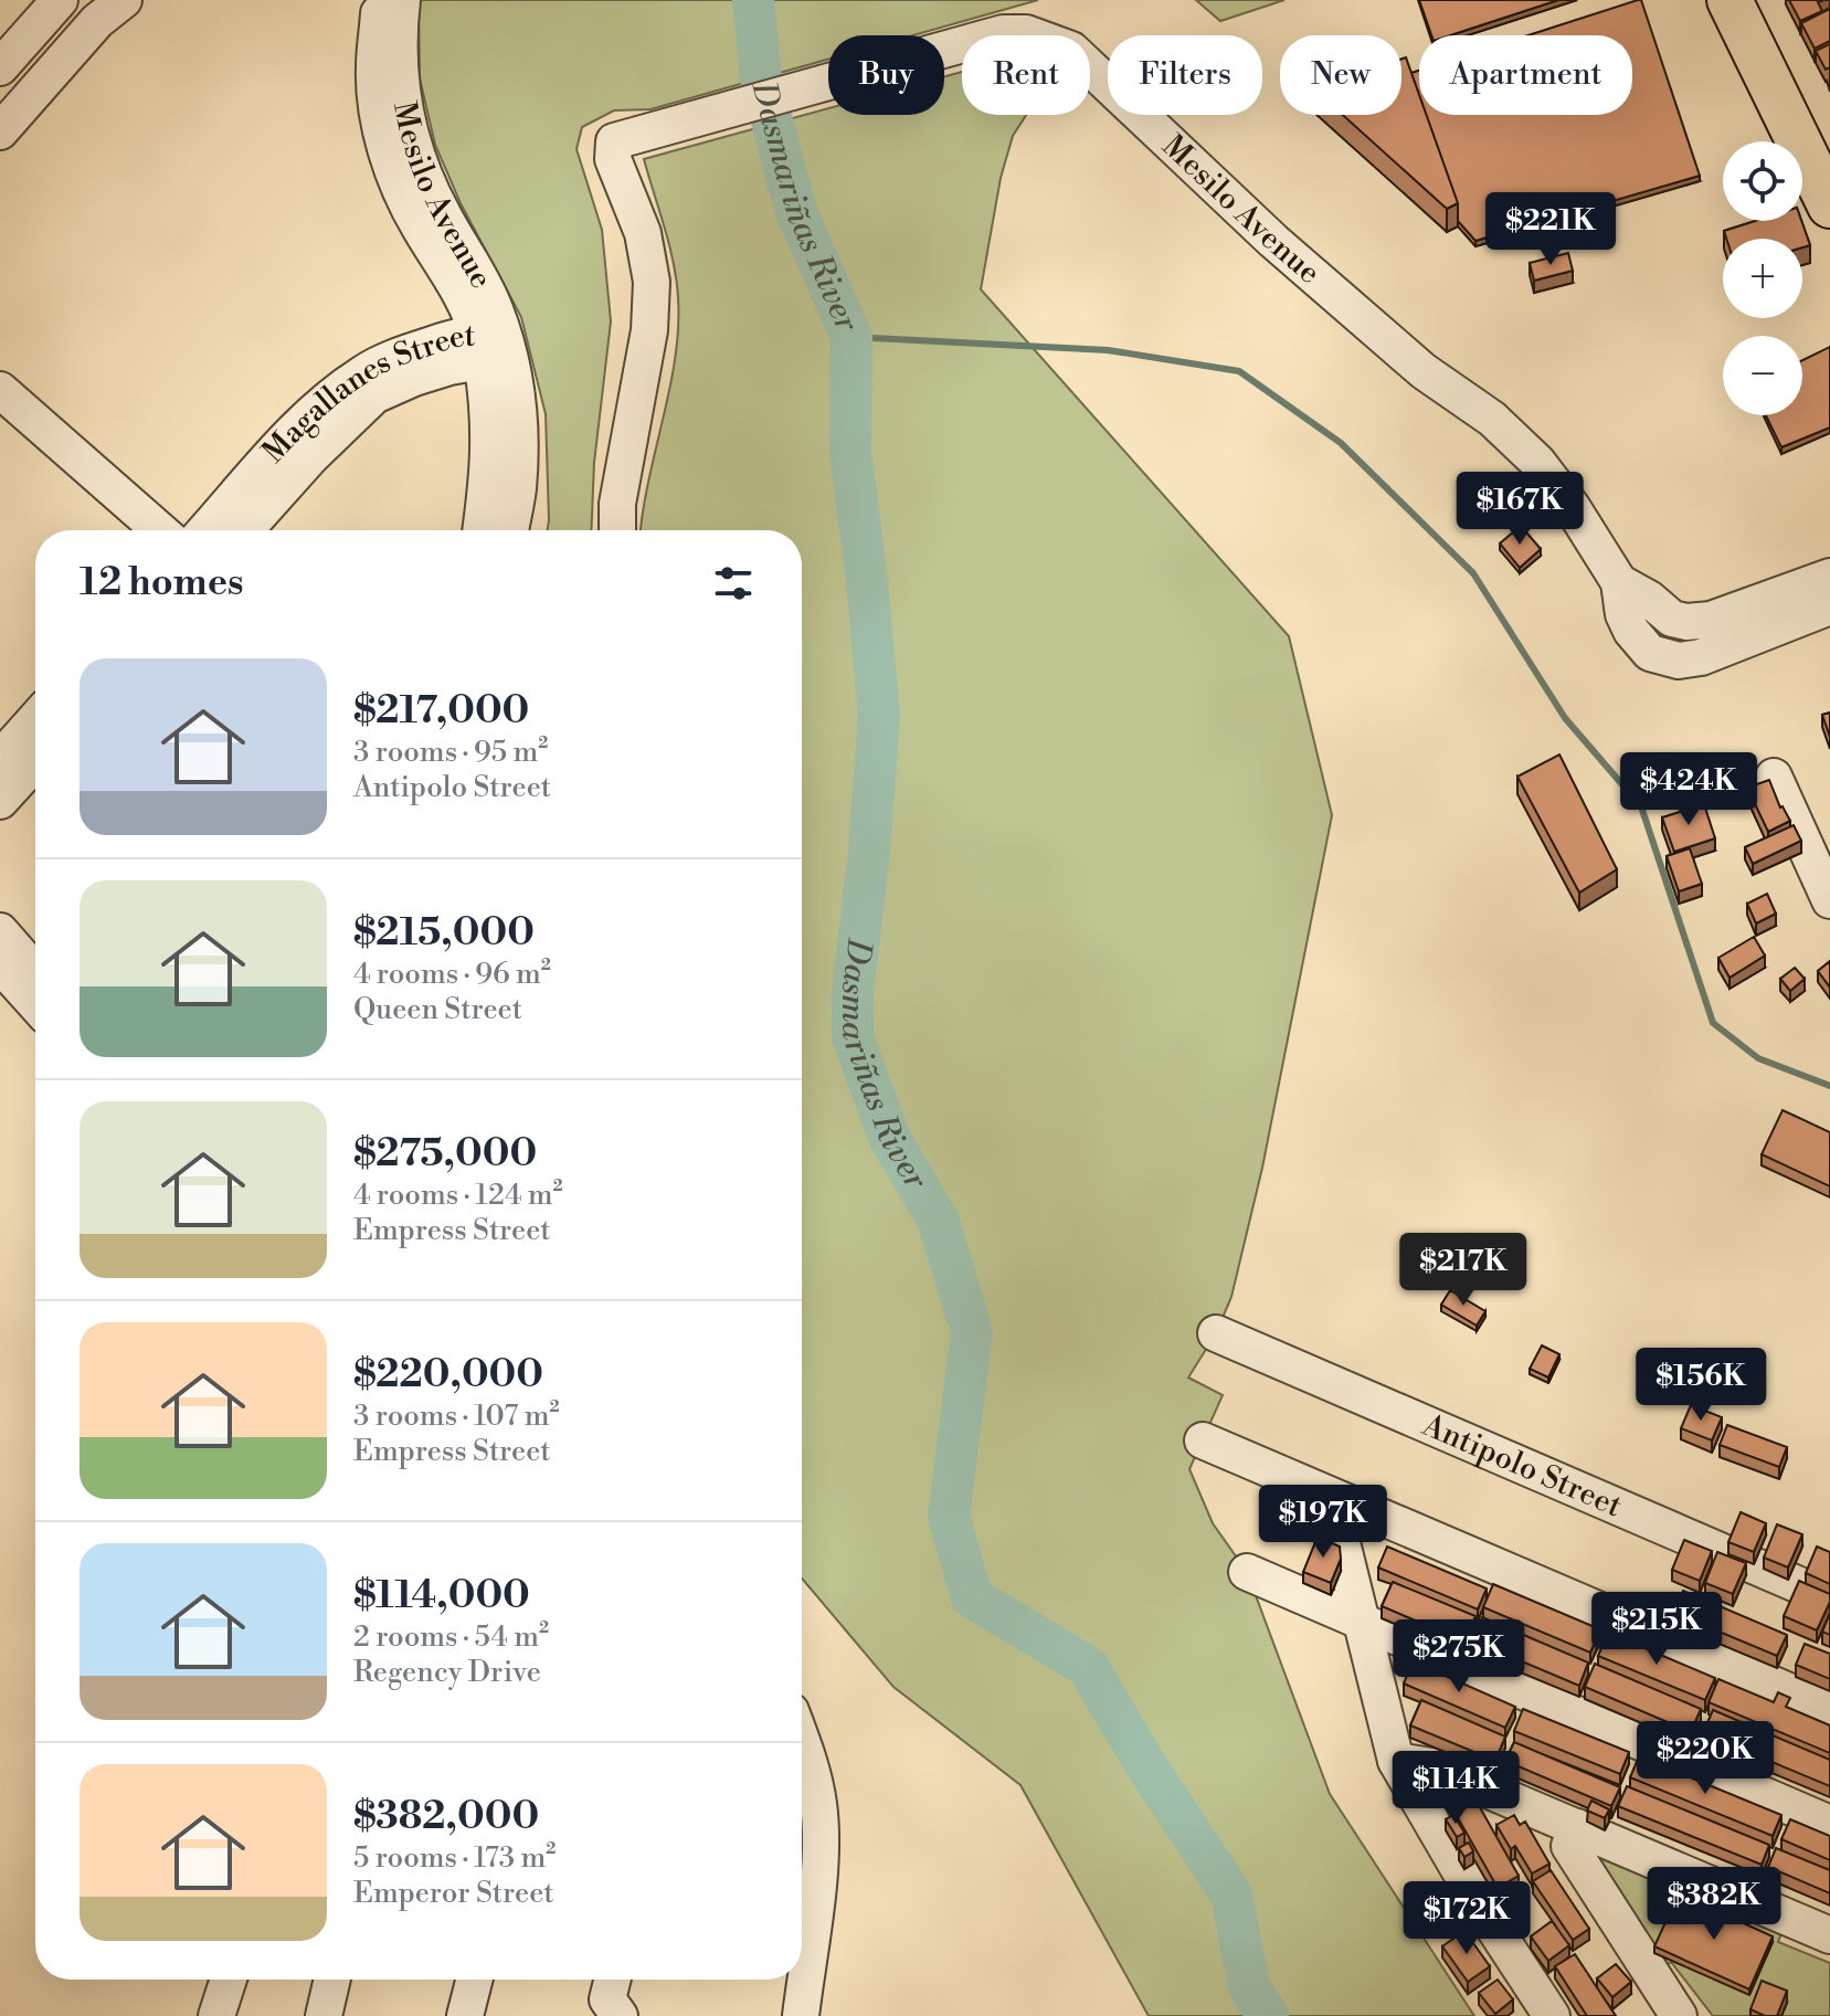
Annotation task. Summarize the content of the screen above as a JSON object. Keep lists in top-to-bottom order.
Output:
{
  "streets": {
    "street": ["Mesilo Avenue", "Magallanes Street", "Antipolo Street"]
  },
  "crossings": [
    ["Mesilo Avenue", "Magallanes Street"]
  ],
  "water": ["Dasmariñas River"],
  "page": {
    "chip": [
      "Buy",
      "Rent",
      "Filters",
      "New",
      "Apartment"
    ],
    "map_buttons": ["+", "−"],
    "price": [
      "$221K",
      "$167K",
      "$424K",
      "$217K",
      "$156K",
      "$197K",
      "$215K",
      "$275K",
      "$220K",
      "$114K",
      "$382K",
      "$172K"
    ],
    "heading": "12 homes",
    "list": [
      {
        "name": "$217,000",
        "note": "3 rooms · 95 m² · Antipolo Street"
      },
      {
        "name": "$215,000",
        "note": "4 rooms · 96 m² · Queen Street"
      },
      {
        "name": "$275,000",
        "note": "4 rooms · 124 m² · Empress Street"
      },
      {
        "name": "$220,000",
        "note": "3 rooms · 107 m² · Empress Street"
      },
      {
        "name": "$114,000",
        "note": "2 rooms · 54 m² · Regency Drive"
      },
      {
        "name": "$382,000",
        "note": "5 rooms · 173 m² · Emperor Street"
      }
    ]
  }
}
